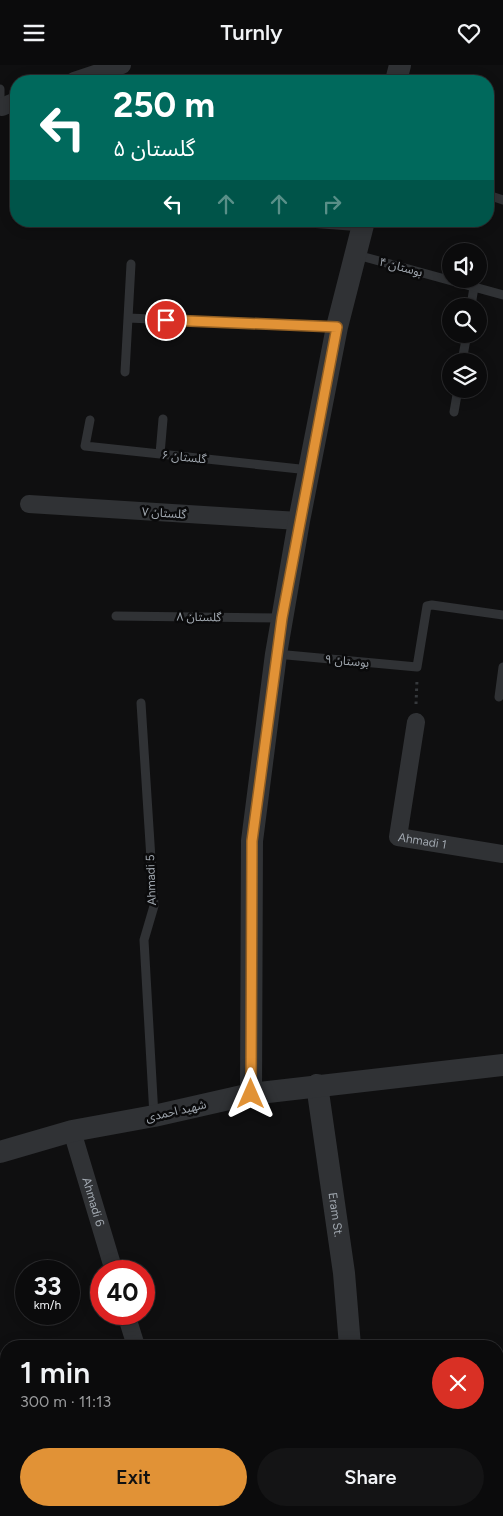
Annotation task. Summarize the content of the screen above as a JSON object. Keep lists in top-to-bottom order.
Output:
{
  "streets": {
    "street": [
      "گلستان ۷",
      "Ahmadi 1",
      "شهید احمدی",
      "Ahmadi 6",
      "Eram St."
    ],
    "lane": [
      "بوستان ۴",
      "گلستان ۶",
      "گلستان ۸",
      "بوستان ۹",
      "Ahmadi 5"
    ]
  },
  "crossings": [
    ["Ahmadi 5", "شهید احمدی"],
    ["شهید احمدی", "Ahmadi 6"],
    ["شهید احمدی", "Eram St."]
  ],
  "page": {
    "header": "Turnly",
    "turn": ["250 m", "گلستان ۵"],
    "speed": "33 km/h",
    "limit": "40",
    "heading": ["1 min", "300 m · 11:13"],
    "buttons": ["Exit", "Share"]
  }
}
